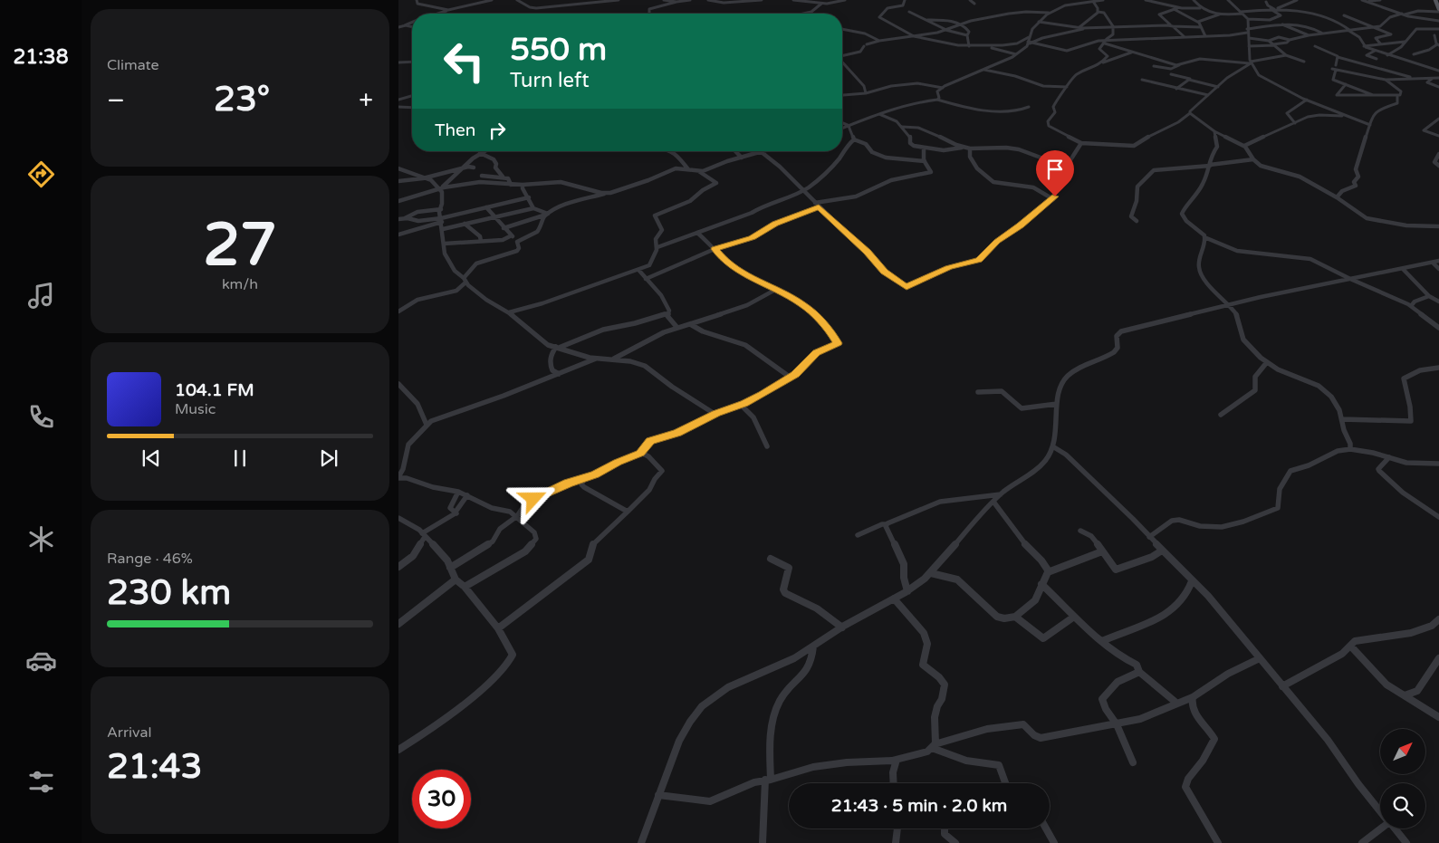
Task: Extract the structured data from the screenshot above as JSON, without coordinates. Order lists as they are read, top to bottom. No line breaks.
{"north":"top right","page":{"tabs":"21:38","tile":["Climate",["27","km/h"],["Range · 46%","230 km"],["Arrival","21:43"]],"turn":["550 m","Turn left"],"heat":["−","23°","+"],"then":"Then","song":["104.1 FM","Music"],"limit":"30","trip":"21:43 · 5 min · 2.0 km"}}
